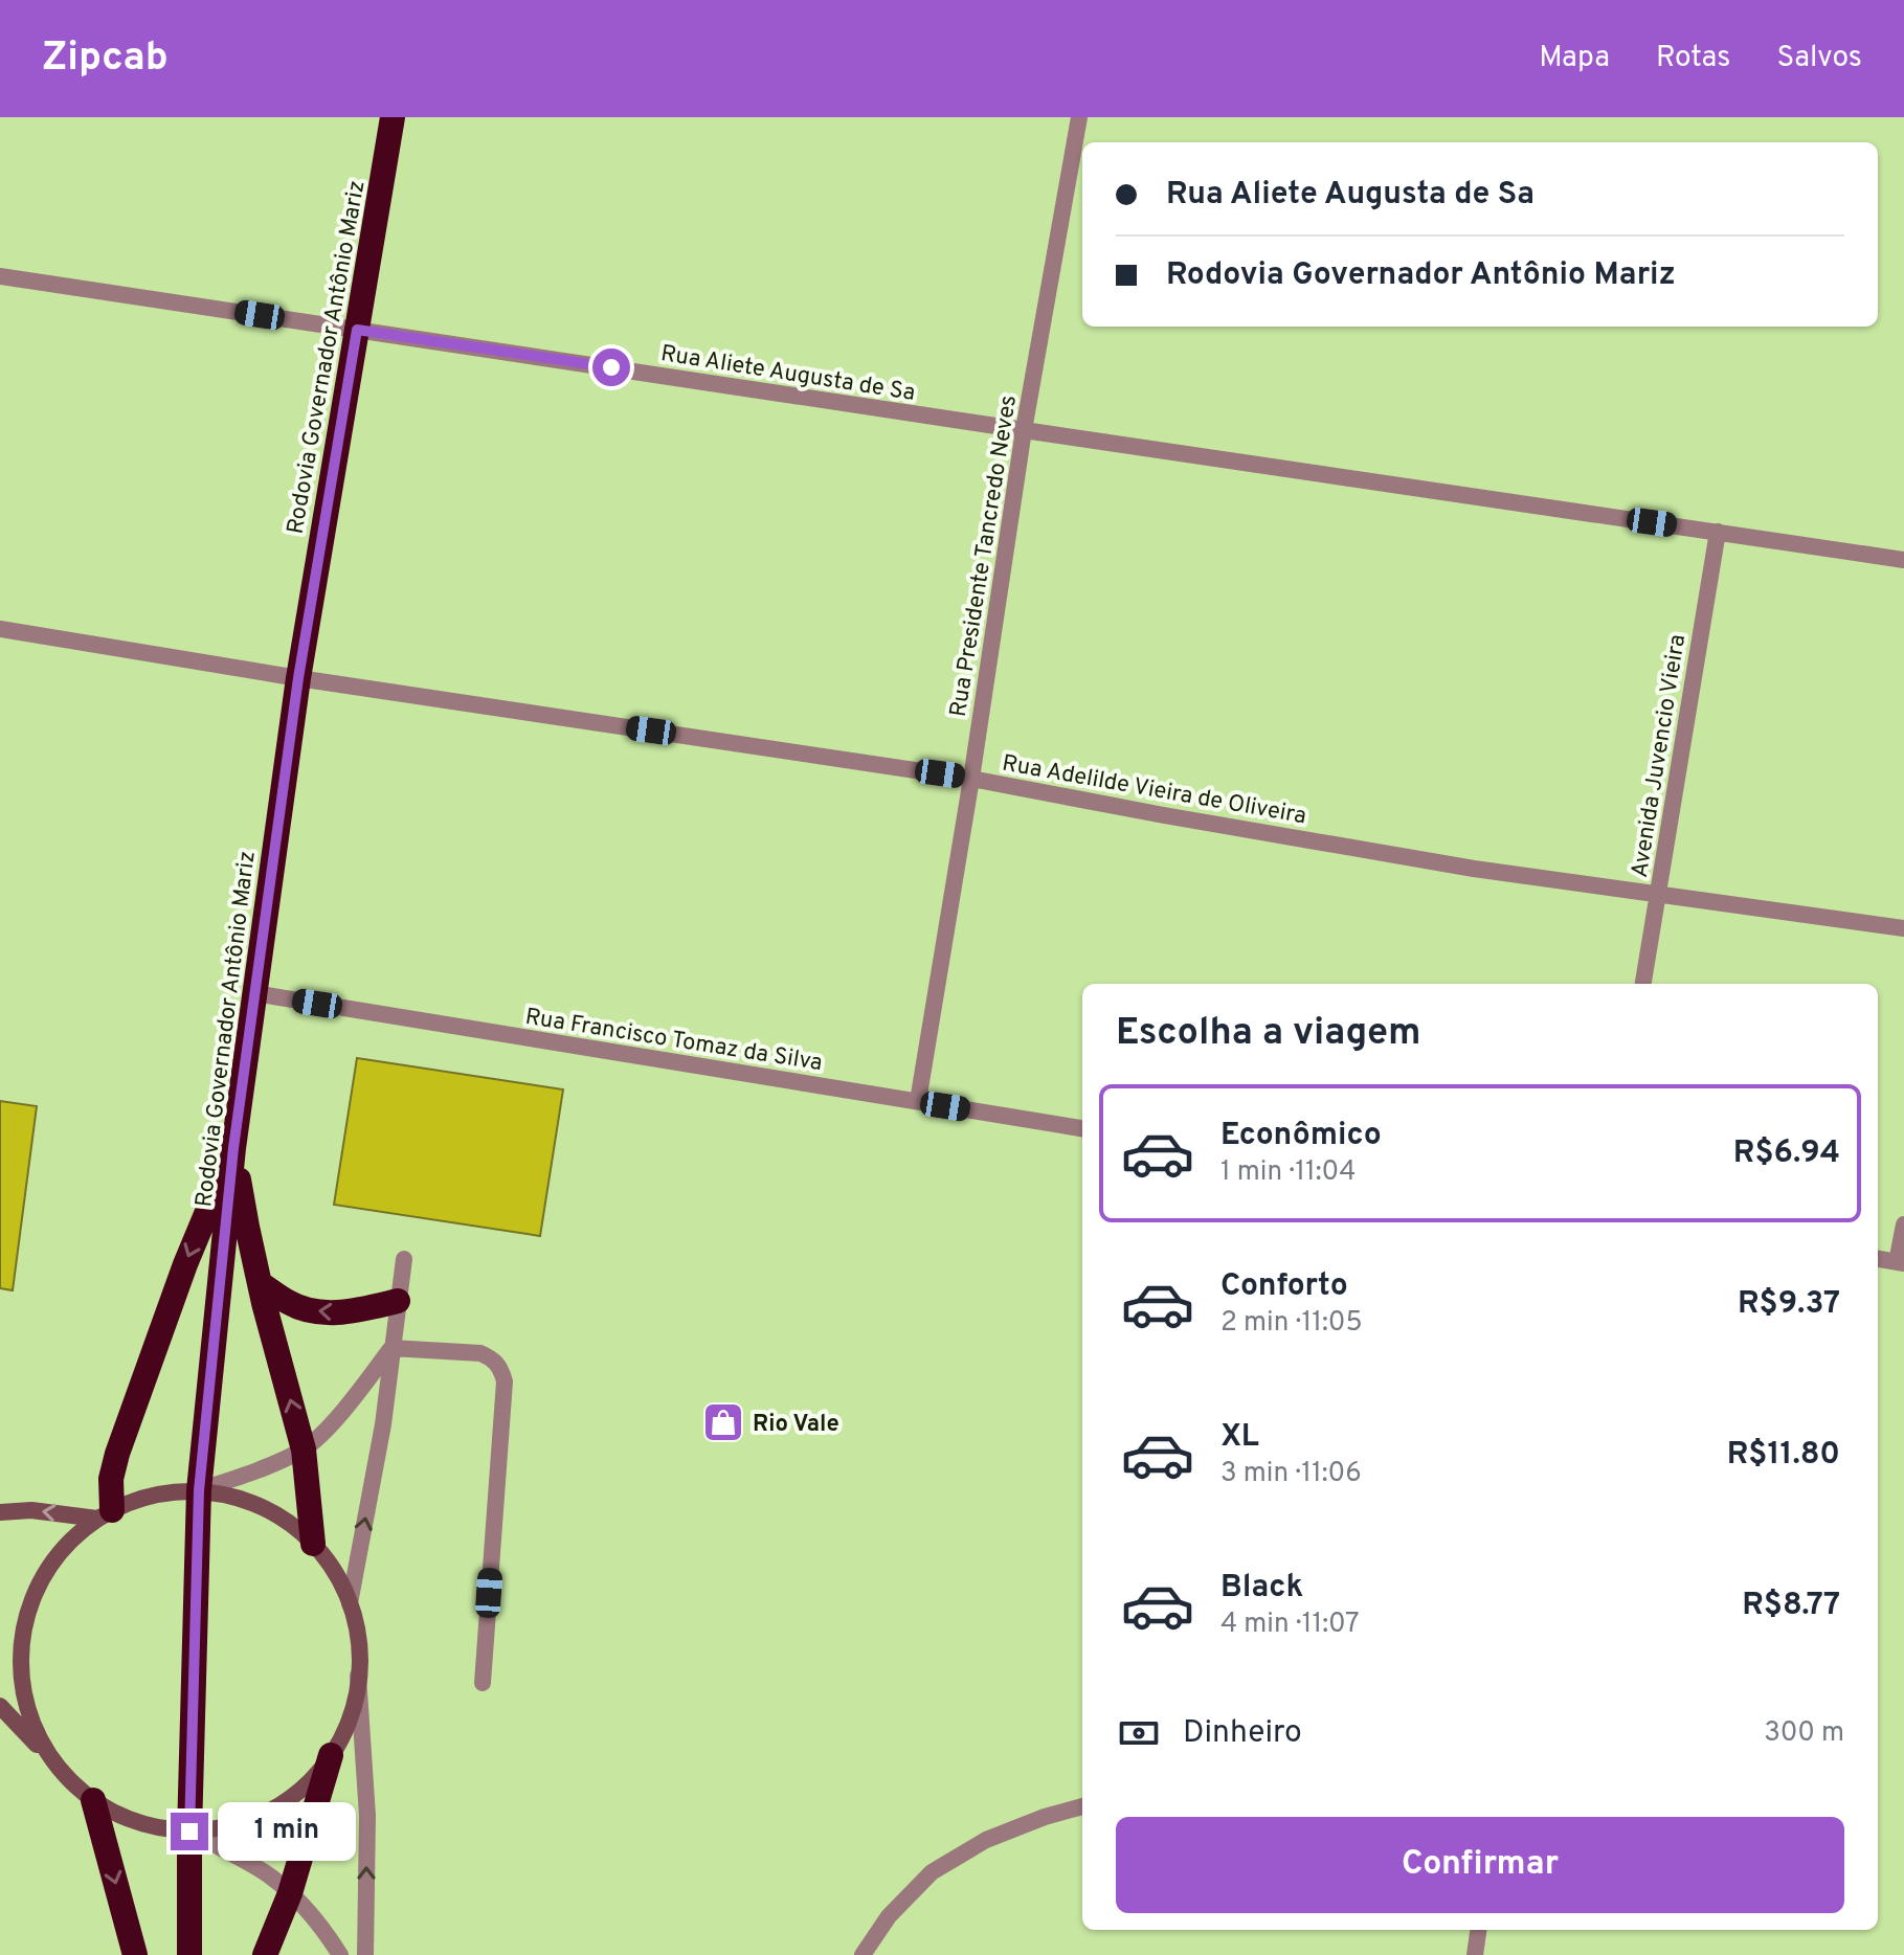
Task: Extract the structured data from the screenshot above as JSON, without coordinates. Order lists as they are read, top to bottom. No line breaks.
{"streets":{"highway":["Rodovia Governador Antônio Mariz"],"street":["Rua Aliete Augusta de Sa","Rua Presidente Tancredo Neves","Avenida Juvencio Vieira","Rua Adelilde Vieira de Oliveira","Rua Francisco Tomaz da Silva"]},"crossings":[["Rodovia Governador Antônio Mariz","Rua Aliete Augusta de Sa"],["Rodovia Governador Antônio Mariz","Rua Adelilde Vieira de Oliveira"],["Rodovia Governador Antônio Mariz","Rua Francisco Tomaz da Silva"],["Rua Aliete Augusta de Sa","Rua Presidente Tancredo Neves"],["Rua Aliete Augusta de Sa","Avenida Juvencio Vieira"],["Rua Presidente Tancredo Neves","Rua Adelilde Vieira de Oliveira"],["Rua Presidente Tancredo Neves","Rua Francisco Tomaz da Silva"],["Avenida Juvencio Vieira","Rua Adelilde Vieira de Oliveira"]],"places":{"shop":["Rio Vale"]},"page":{"header":"Zipcab","nav":["Mapa","Rotas","Salvos"],"banner":["Rua Aliete Augusta de Sa","Rodovia Governador Antônio Mariz"],"heading":"Escolha a viagem","list":[{"name":"Econômico","note":"1 min · 11:04","value":"R$6.94"},{"name":"Conforto","note":"2 min · 11:05","value":"R$9.37"},{"name":"XL","note":"3 min · 11:06","value":"R$11.80"},{"name":"Black","note":"4 min · 11:07","value":"R$8.77"}],"pay":["Dinheiro","300 m"],"buttons":"Confirmar","bubble":"1 min"}}
